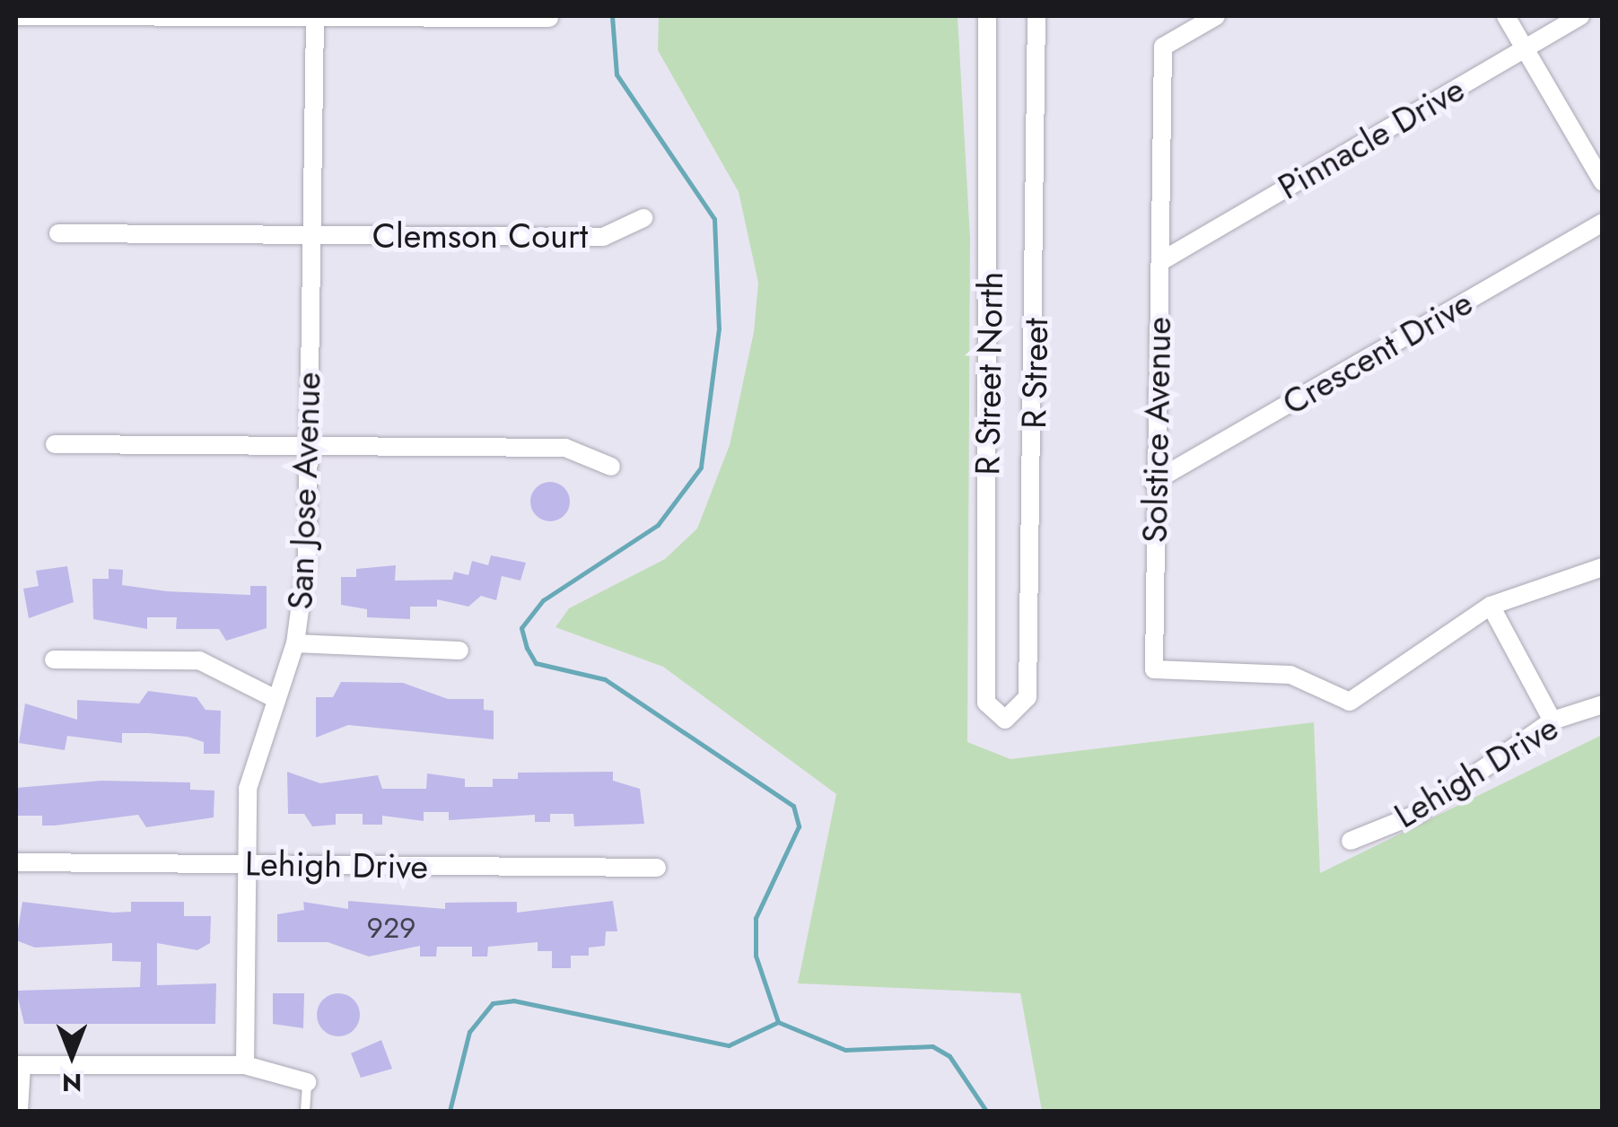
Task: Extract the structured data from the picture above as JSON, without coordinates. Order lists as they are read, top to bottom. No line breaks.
{"streets":{"street":["Pinnacle Drive","Clemson Court","Crescent Drive","R Street North","R Street","Solstice Avenue","San Jose Avenue","Lehigh Drive"]},"crossings":[["Pinnacle Drive","Solstice Avenue"],["Clemson Court","San Jose Avenue"],["Crescent Drive","Solstice Avenue"],["R Street North","R Street"],["San Jose Avenue","Lehigh Drive"]],"house_numbers":["929"],"north":"bottom"}
